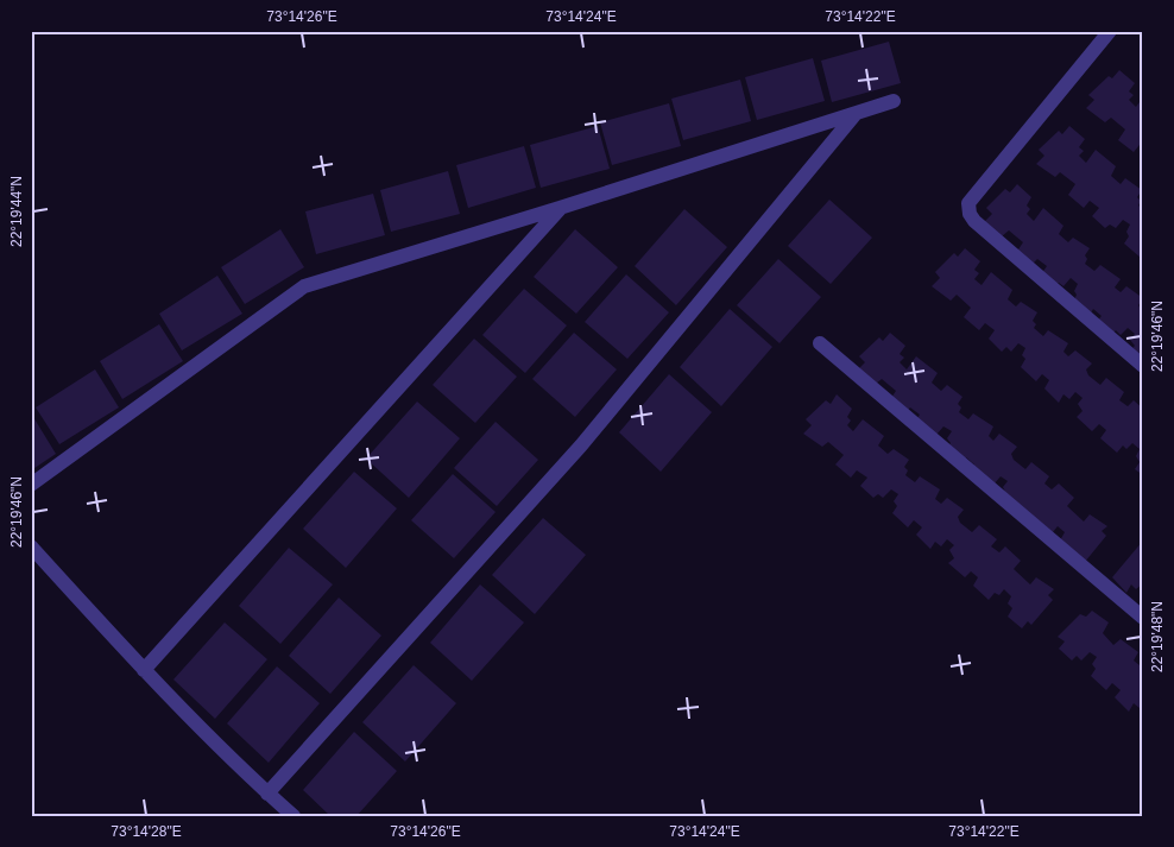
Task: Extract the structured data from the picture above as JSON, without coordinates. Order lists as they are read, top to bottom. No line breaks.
{"coordinates":["73°14'26\"E","73°14'24\"E","73°14'22\"E","22°19'44\"N","22°19'46\"N","22°19'48\"N","73°14'28\"E"]}
